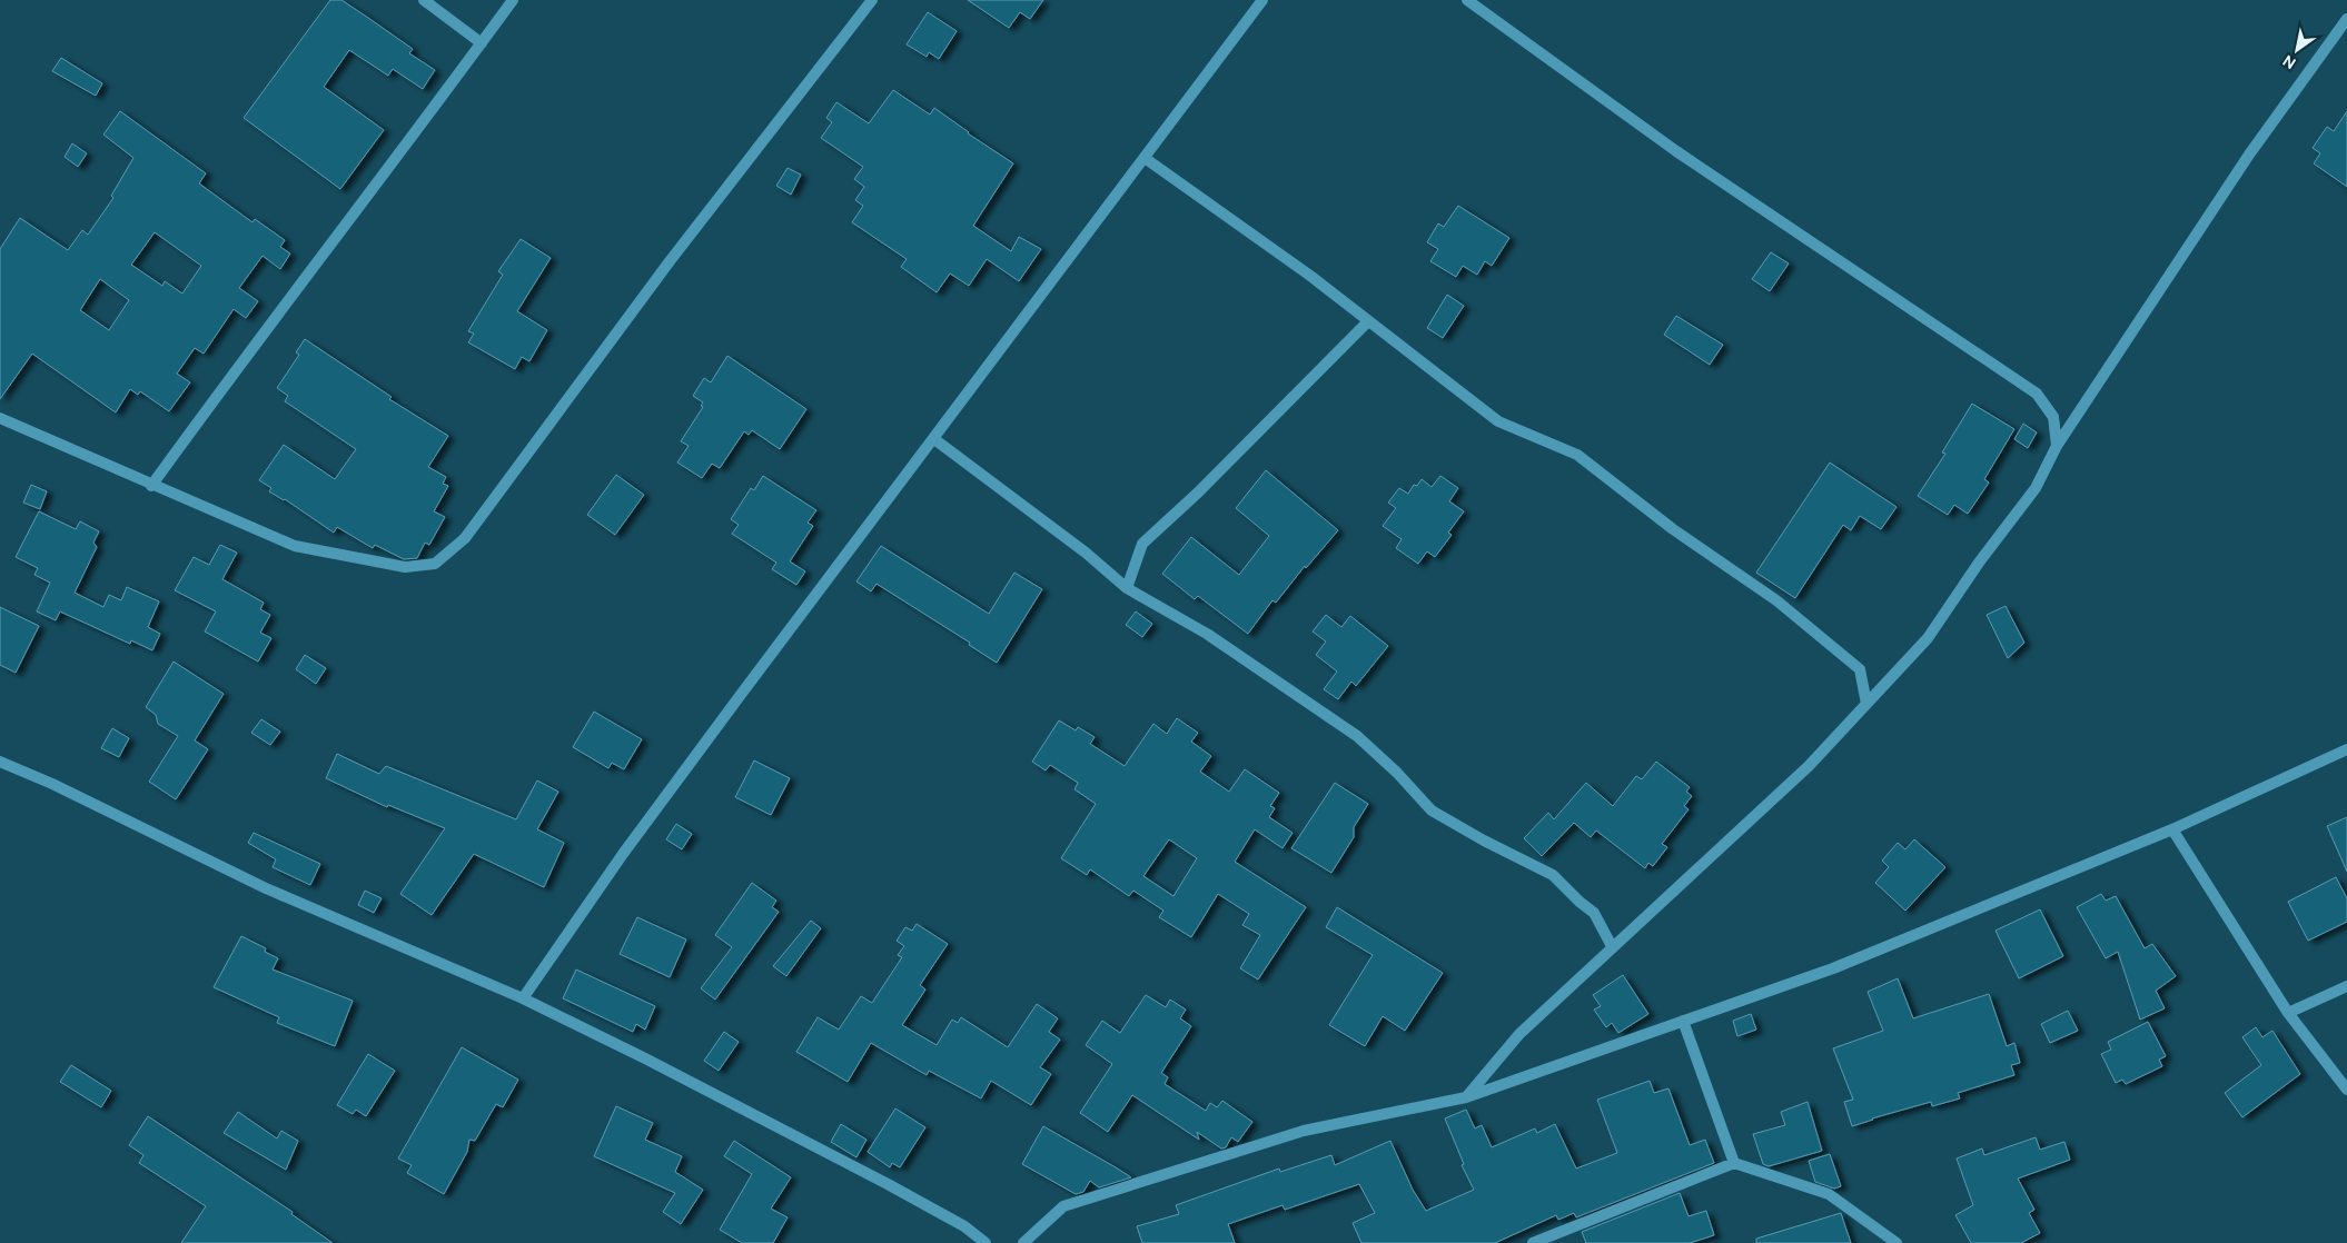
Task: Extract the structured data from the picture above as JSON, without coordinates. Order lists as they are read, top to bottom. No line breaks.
{"north":"bottom left"}
